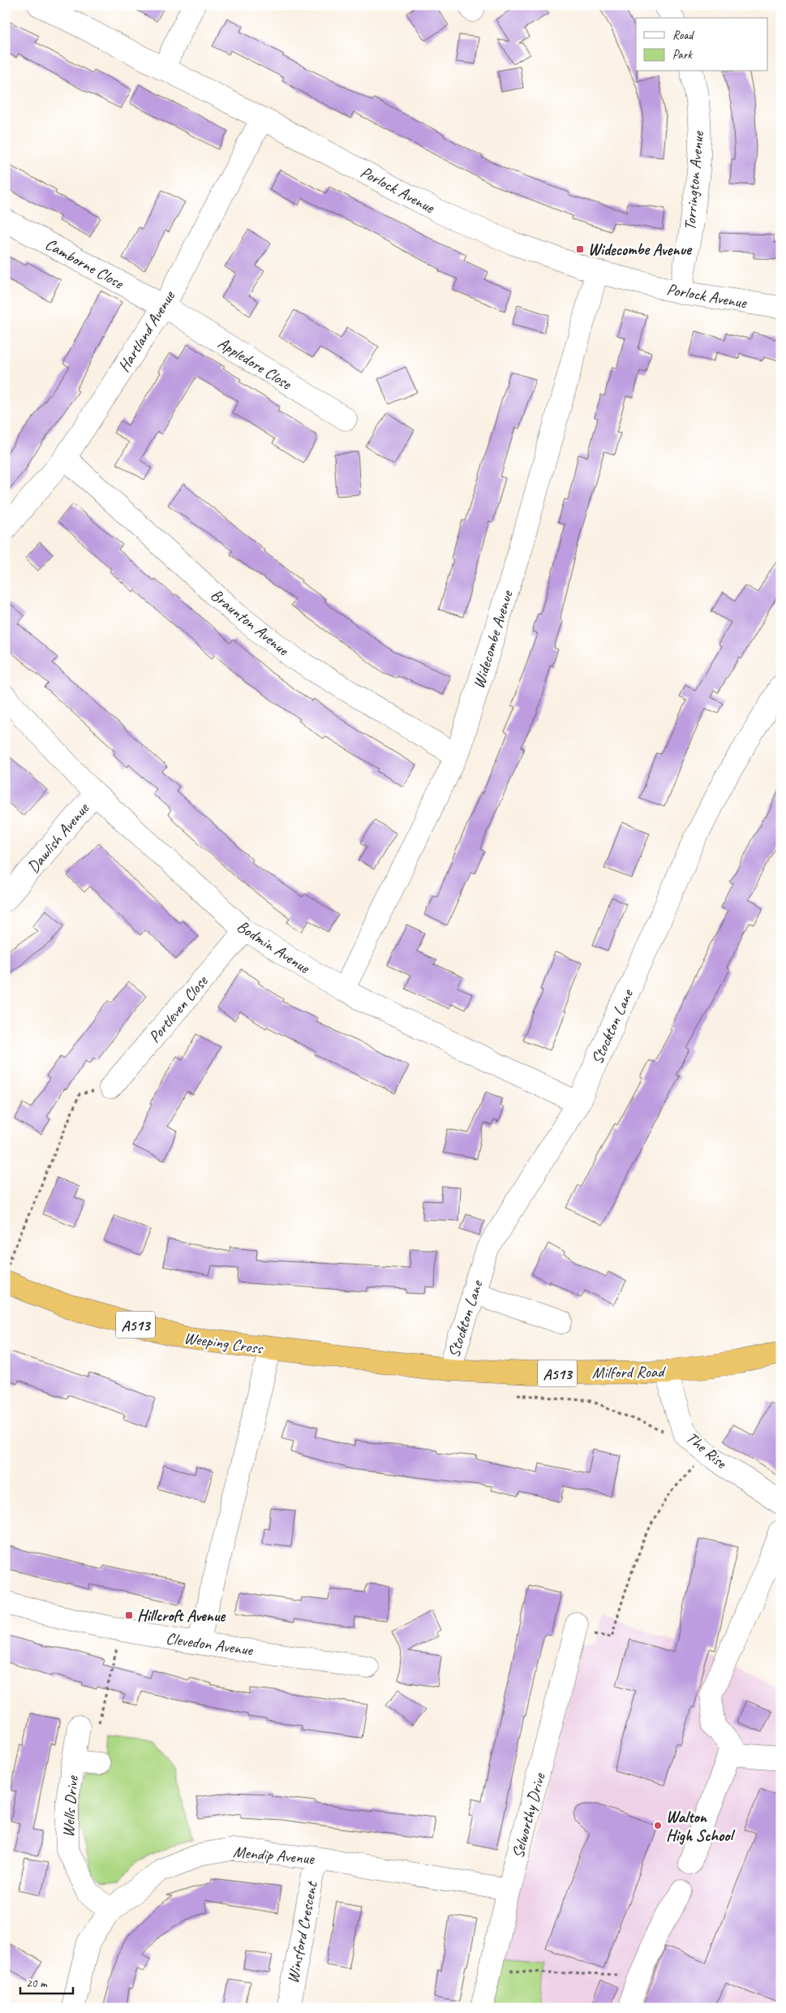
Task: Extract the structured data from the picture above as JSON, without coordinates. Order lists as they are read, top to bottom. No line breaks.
{"streets":{"highway":["A513","Weeping Cross","Milford Road"],"street":["Torrington Avenue","Porlock Avenue","Camborne Close","Hartland Avenue","Appledore Close","Braunton Avenue","Widecombe Avenue","Dawlish Avenue","Bodmin Avenue","Portleven Close","Stockton Lane","The Rise","Clevedon Avenue","Wells Drive","Selworthy Drive","Mendip Avenue","Winsford Crescent"]},"crossings":[["Torrington Avenue","Porlock Avenue"],["Porlock Avenue","Hartland Avenue"],["Porlock Avenue","Widecombe Avenue"],["Camborne Close","Hartland Avenue"],["Camborne Close","Appledore Close"],["Hartland Avenue","Appledore Close"],["Hartland Avenue","Braunton Avenue"],["Braunton Avenue","Widecombe Avenue"],["Widecombe Avenue","Bodmin Avenue"],["Dawlish Avenue","Bodmin Avenue"],["Bodmin Avenue","Portleven Close"],["Bodmin Avenue","Stockton Lane"],["Stockton Lane","Weeping Cross"],["Stockton Lane","Milford Road"],["Weeping Cross","Milford Road"],["Milford Road","The Rise"],["Wells Drive","Mendip Avenue"],["Selworthy Drive","Mendip Avenue"],["Mendip Avenue","Winsford Crescent"]],"places":{"transit":["Widecombe Avenue","Hillcroft Avenue"],"other":["Walton High School"]},"legend":["Road","Park"],"scale_bar":"20 m"}
